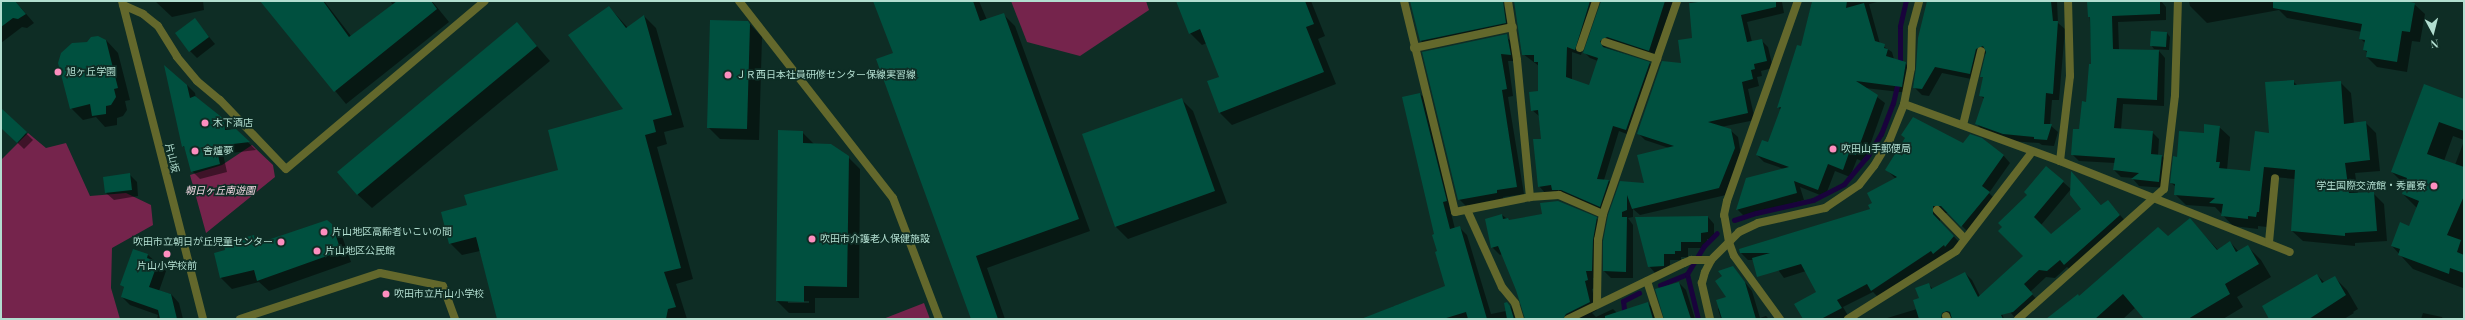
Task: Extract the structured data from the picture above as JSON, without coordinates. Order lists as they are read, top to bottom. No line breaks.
{"streets":{"street":["片山坂"]},"parks":["朝日ヶ丘南遊園"],"places":["旭ヶ丘学園","ＪＲ西日本社員研修センター保線実習線","木下酒店","吹田山手郵便局","舎爐夢","学生国際交流館・秀麗寮","片山地区高齢者いこいの間","吹田市介護老人保健施設","吹田市立朝日が丘児童センター","片山地区公民館","片山小学校前","吹田市立片山小学校"],"north":"bottom"}
